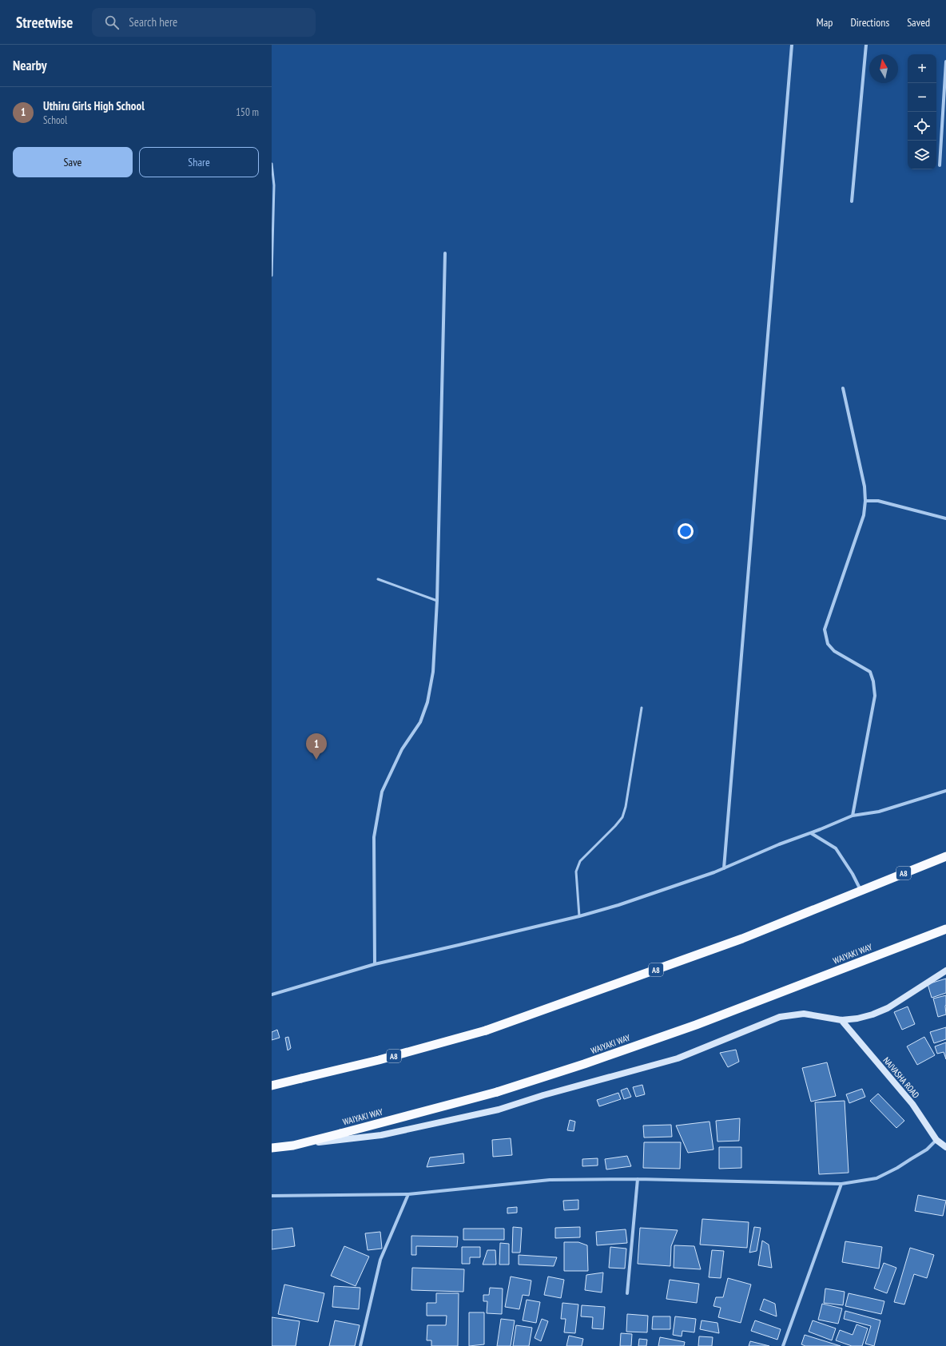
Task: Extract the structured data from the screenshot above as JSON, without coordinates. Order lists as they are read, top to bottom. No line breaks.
{"streets":{"highway":["A8","WAIYAKI WAY"],"main road":["NAIVASHA ROAD"]},"north":"top","page":{"header":"Streetwise","search":"Search here","nav":["Map","Directions","Saved"],"heading":"Nearby","map_buttons":["+","−"],"list":[{"mark":"1","name":"Uthiru Girls High School","note":"School","value":"150 m"}],"buttons":["Save","Share"],"pins":"1"}}
